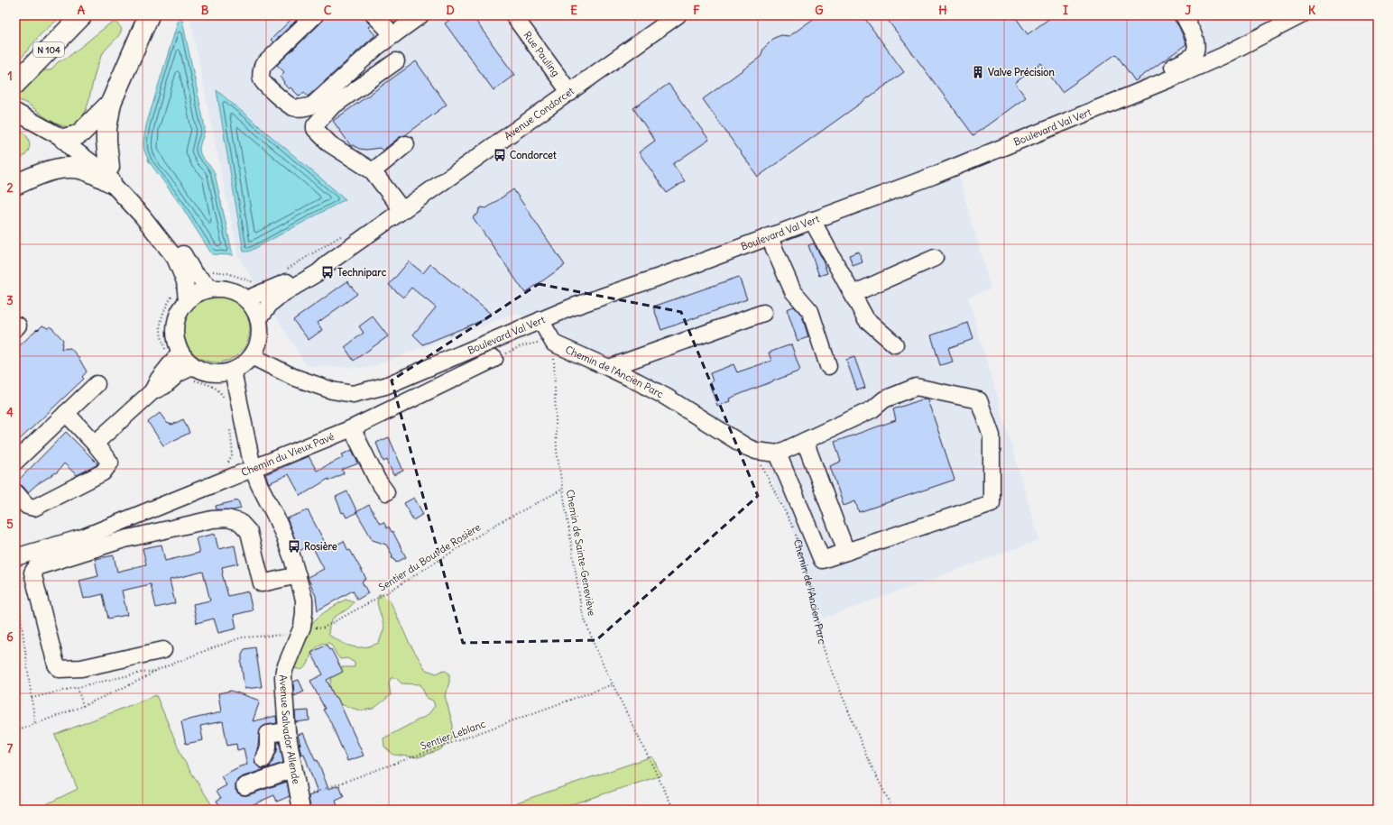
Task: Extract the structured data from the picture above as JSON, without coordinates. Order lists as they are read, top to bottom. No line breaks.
{"streets":{"highway":["N 104"],"street":["Rue Pauling","Avenue Condorcet","Boulevard Val Vert","Chemin de l'Ancien Parc","Chemin du Vieux Pavé","Avenue Salvador Allende"],"path":["Chemin de Sainte-Geneviève","Sentier du Bout de Rosière","Sentier Leblanc"]},"crossings":[["Rue Pauling","Avenue Condorcet"],["Avenue Condorcet","Boulevard Val Vert"],["Avenue Condorcet","Avenue Salvador Allende"],["Boulevard Val Vert","Chemin de l'Ancien Parc"],["Boulevard Val Vert","Avenue Salvador Allende"],["Chemin de l'Ancien Parc","Chemin de Sainte-Geneviève"],["Chemin du Vieux Pavé","Avenue Salvador Allende"],["Chemin de Sainte-Geneviève","Sentier du Bout de Rosière"],["Chemin de Sainte-Geneviève","Sentier Leblanc"],["Sentier du Bout de Rosière","Avenue Salvador Allende"],["Avenue Salvador Allende","Sentier Leblanc"]],"places":{"building":["Valve Précision"],"bus stop":["Condorcet","Techniparc","Rosière"]},"grid":{"columns":["A","B","C","D","E","F","G","H","I","J","K"],"rows":["1","2","3","4","5","6","7"]}}
